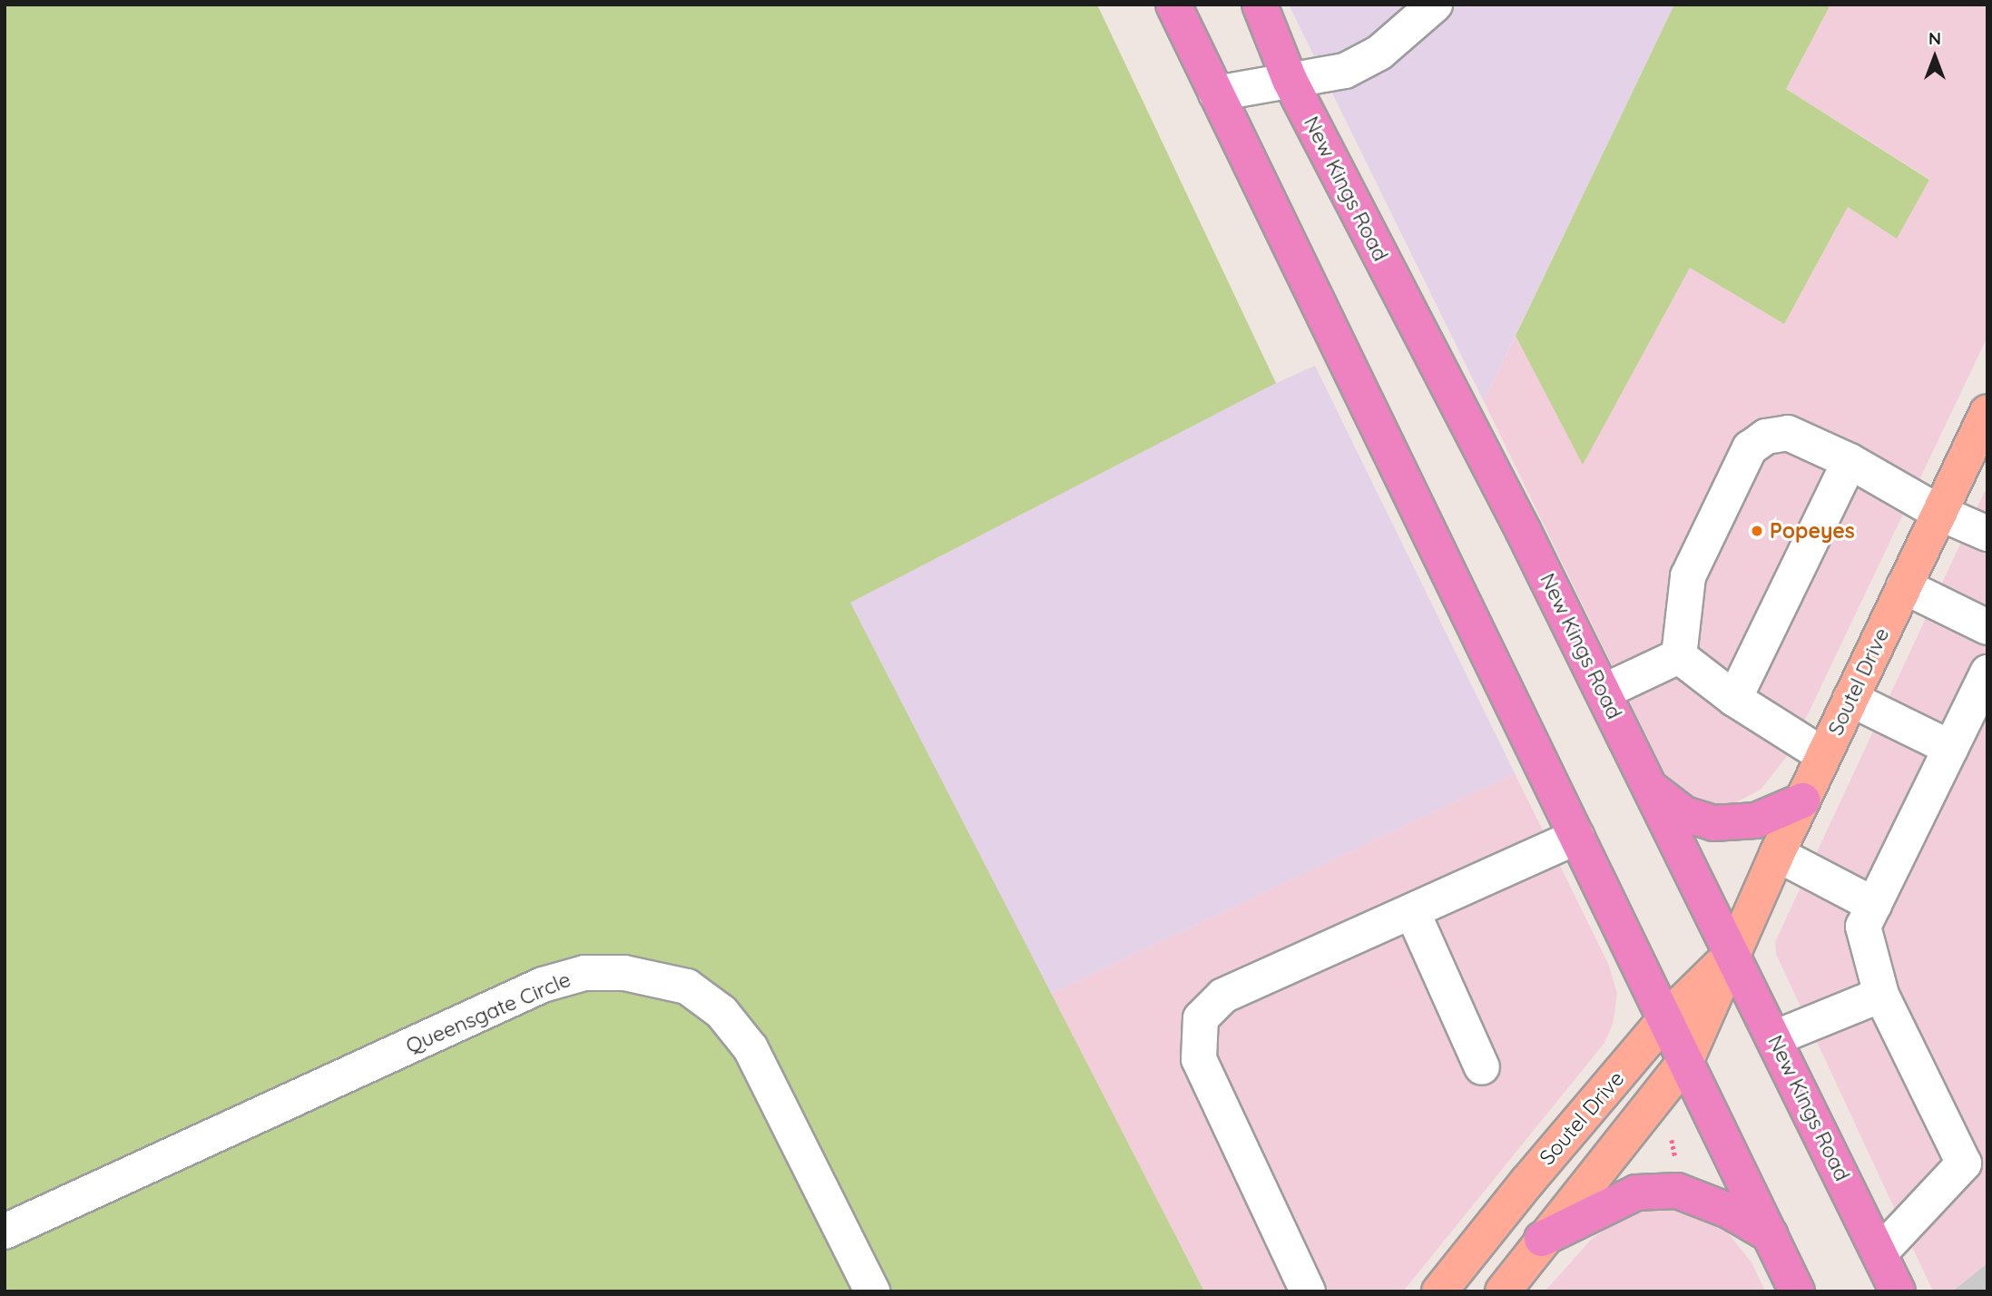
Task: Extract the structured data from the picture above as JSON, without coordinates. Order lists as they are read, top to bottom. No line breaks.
{"streets":{"highway":["New Kings Road"],"main road":["Soutel Drive"],"street":["Queensgate Circle"]},"crossings":[["New Kings Road","Soutel Drive"]],"places":["Popeyes"],"north":"top"}
